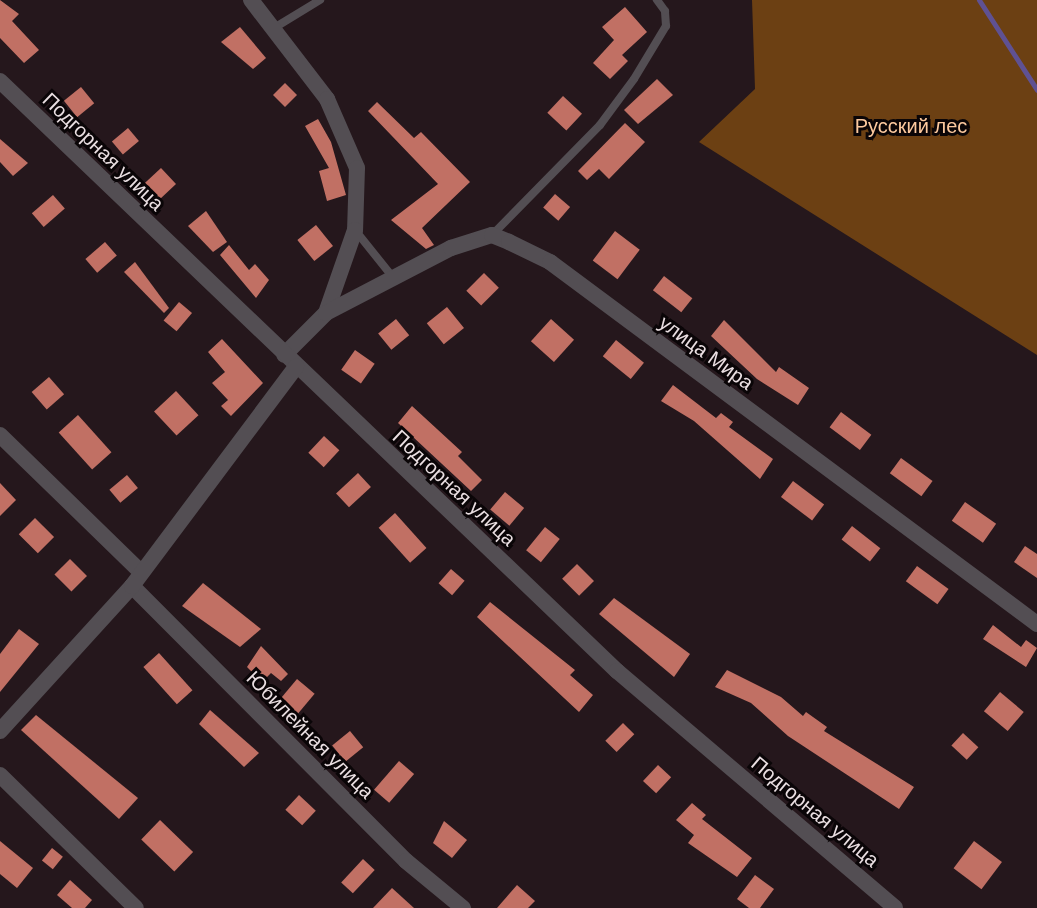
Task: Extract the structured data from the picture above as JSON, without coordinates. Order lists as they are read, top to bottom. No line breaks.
{"streets":{"street":["Подгорная улица","улица Мира","Юбилейная улица"]},"parks":["Русский лес"]}
